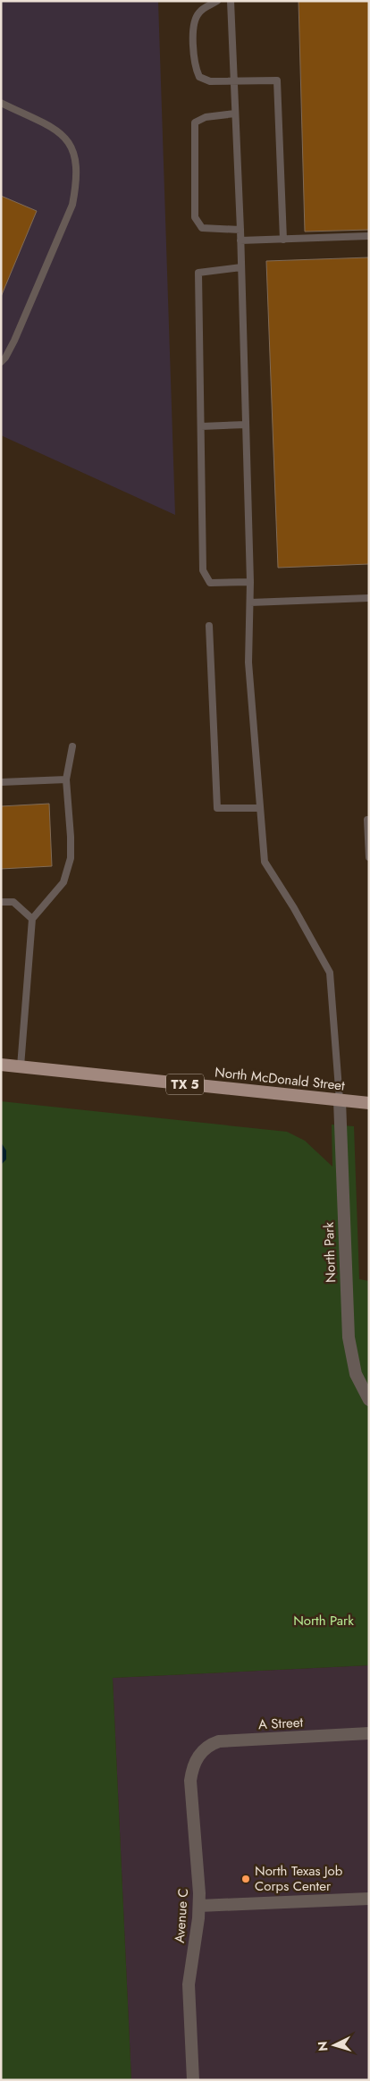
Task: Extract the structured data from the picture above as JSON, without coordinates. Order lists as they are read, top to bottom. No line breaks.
{"streets":{"main road":["North McDonald Street","TX 5"],"street":["North Park","A Street","Avenue C"]},"crossings":[["North McDonald Street","North Park"],["A Street","Avenue C"]],"parks":["North Park"],"places":["North Texas Job Corps Center"],"north":"left"}
